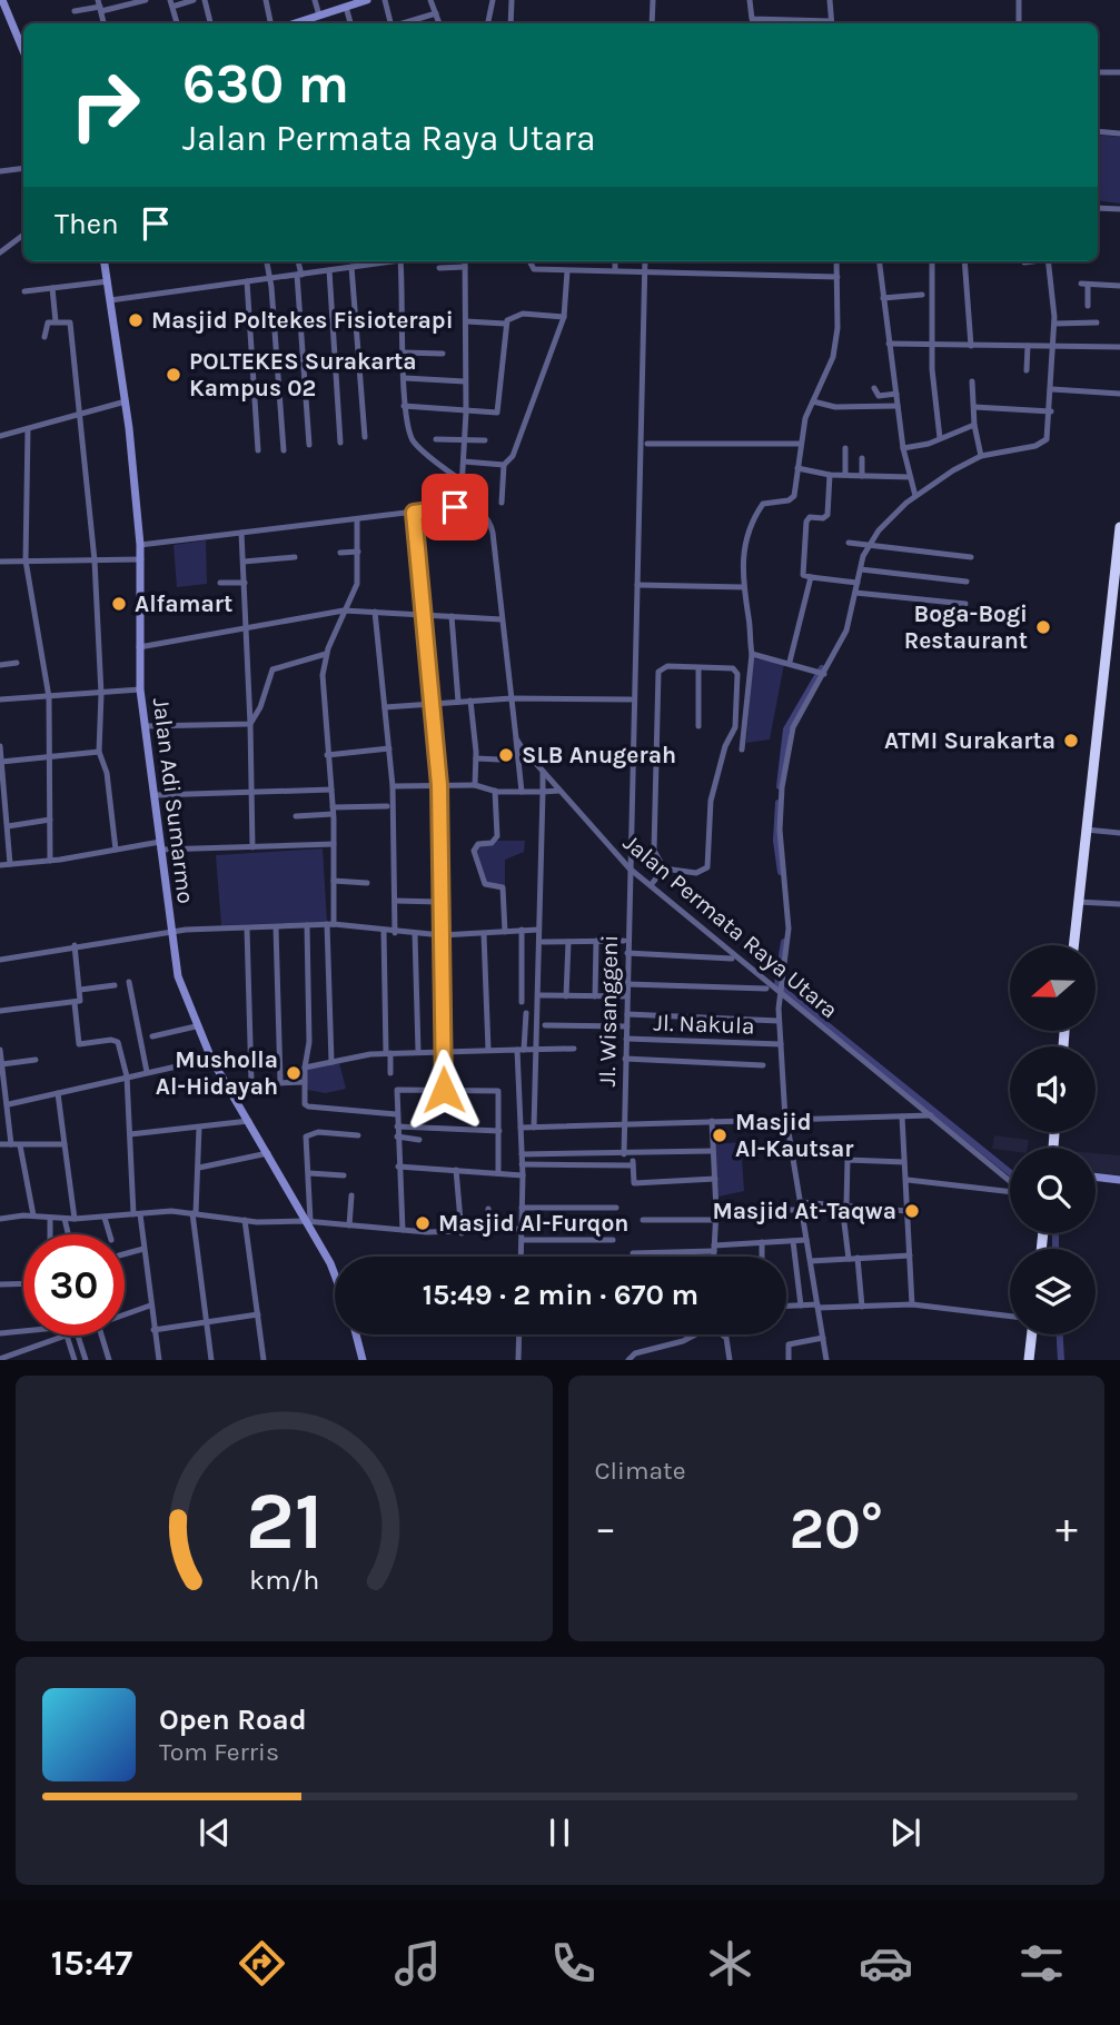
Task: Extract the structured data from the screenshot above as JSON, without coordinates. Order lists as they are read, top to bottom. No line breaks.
{"streets":{"main road":["Jalan Adi Sumarmo"],"street":["Jalan Permata Raya Utara","Jl. Wisanggeni","Jl. Nakula"]},"crossings":[["Jalan Permata Raya Utara","Jl. Wisanggeni"],["Jl. Wisanggeni","Jl. Nakula"]],"places":["Masjid Poltekes Fisioterapi","POLTEKES Surakarta Kampus 02","Alfamart","Boga-Bogi Restaurant","ATMI Surakarta","SLB Anugerah","Musholla Al-Hidayah","Masjid Al-Kautsar","Masjid At-Taqwa","Masjid Al-Furqon"],"north":"left","page":{"turn":["630 m","Jalan Permata Raya Utara"],"then":"Then","limit":"30","trip":"15:49 · 2 min · 670 m","tile":"Climate","heat":["−","20°","+"],"song":["Open Road","Tom Ferris"],"tabs":"15:47","gauge":["21","km/h"]}}
